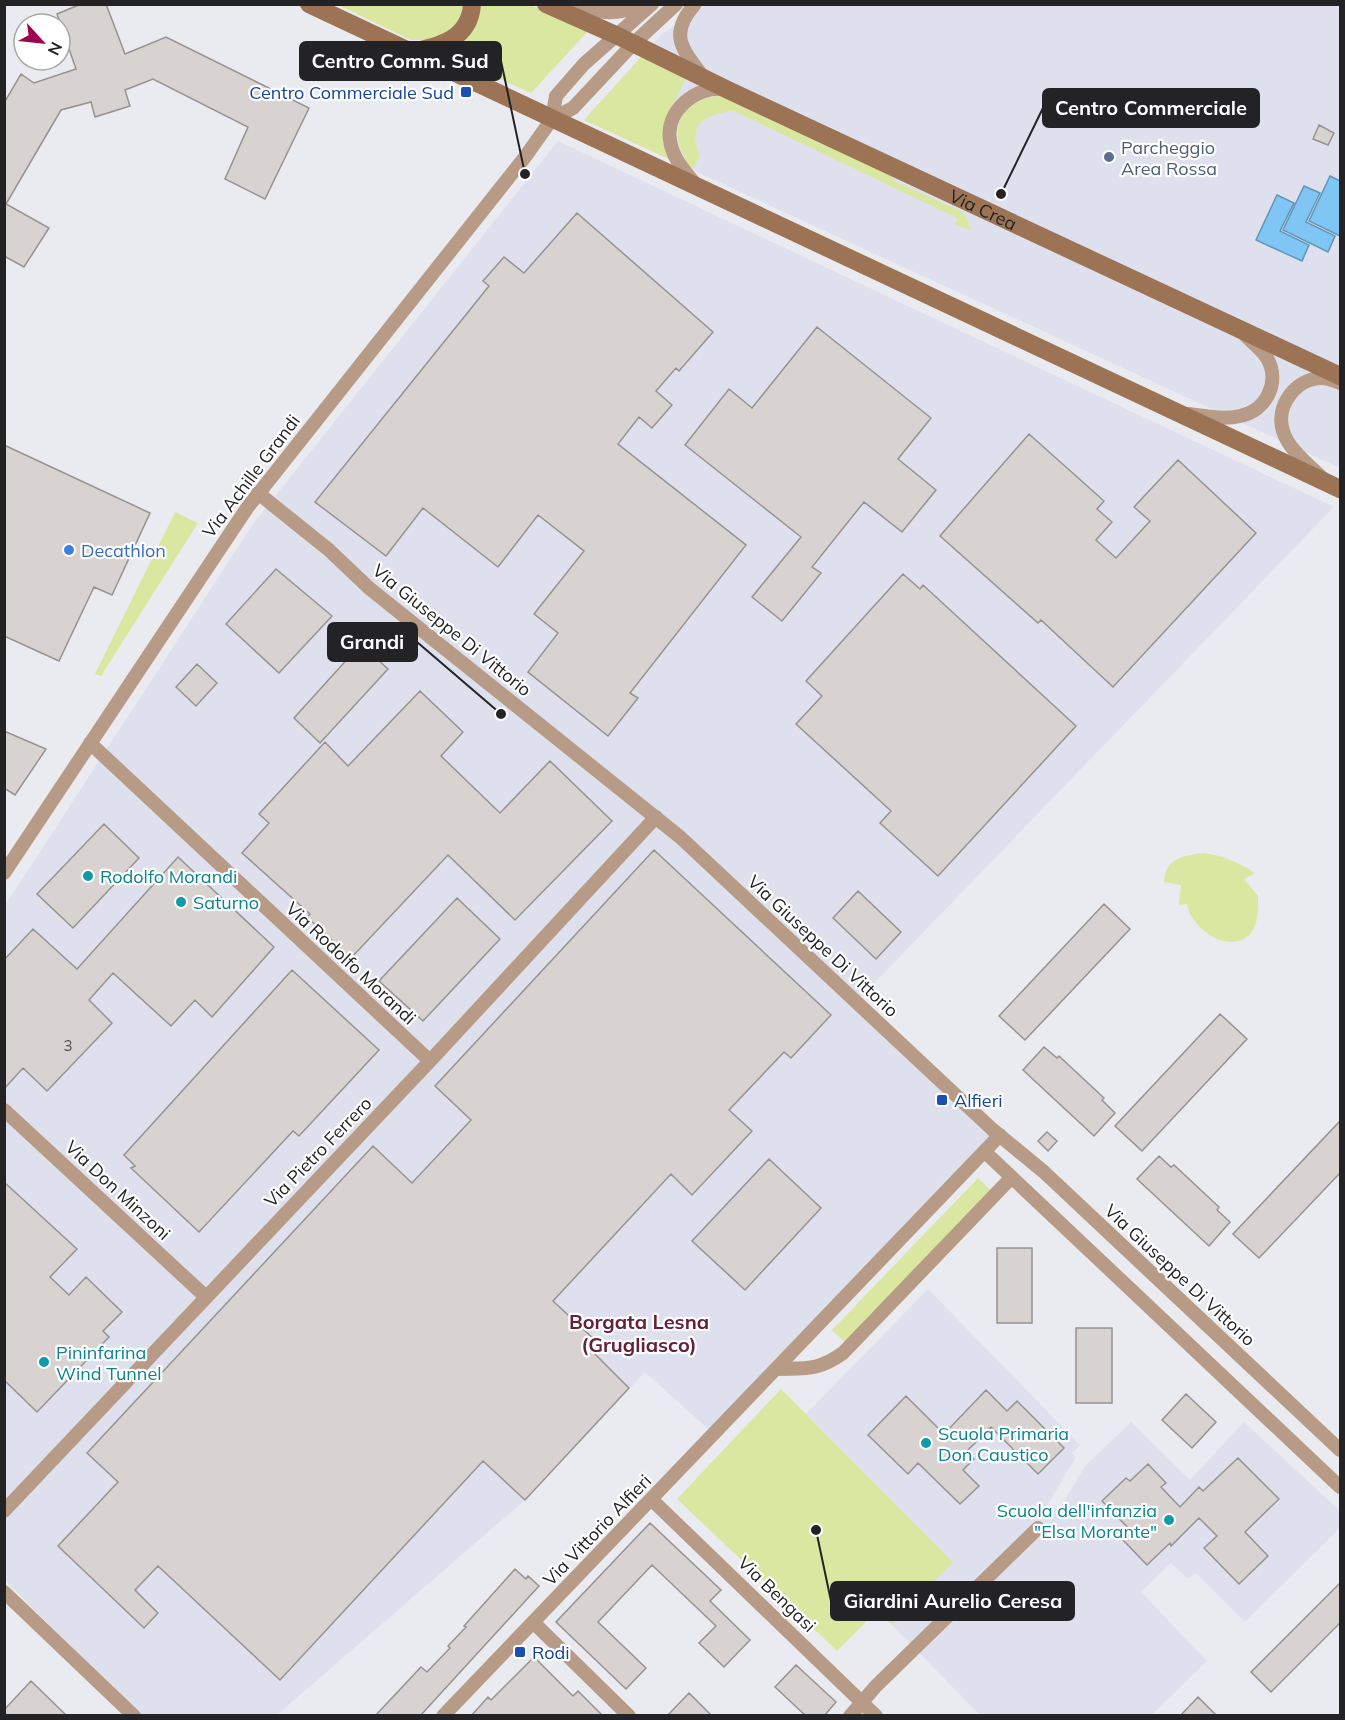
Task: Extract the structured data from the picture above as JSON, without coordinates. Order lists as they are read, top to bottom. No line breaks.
{"streets":{"street":["Via Crea","Via Achille Grandi","Via Giuseppe Di Vittorio","Via Rodolfo Morandi","Via Pietro Ferrero","Via Don Minzoni","Via Vittorio Alfieri","Via Bengasi"]},"crossings":[["Via Crea","Via Achille Grandi"],["Via Achille Grandi","Via Giuseppe Di Vittorio"],["Via Achille Grandi","Via Rodolfo Morandi"],["Via Giuseppe Di Vittorio","Via Pietro Ferrero"],["Via Giuseppe Di Vittorio","Via Vittorio Alfieri"],["Via Rodolfo Morandi","Via Pietro Ferrero"],["Via Pietro Ferrero","Via Don Minzoni"],["Via Vittorio Alfieri","Via Bengasi"]],"districts":["Borgata Lesna (Grugliasco)"],"places":{"transit":["Centro Commerciale Sud","Alfieri","Rodi"],"other":["Parcheggio Area Rossa","Centro Comm. Sud","Centro Commerciale","Decathlon","Grandi","Rodolfo Morandi","Saturno","Pininfarina Wind Tunnel","Scuola Primaria Don Caustico","Scuola dell'infanzia \"Elsa Morante\"","Giardini Aurelio Ceresa"]},"house_numbers":["3"],"north":"bottom right"}
